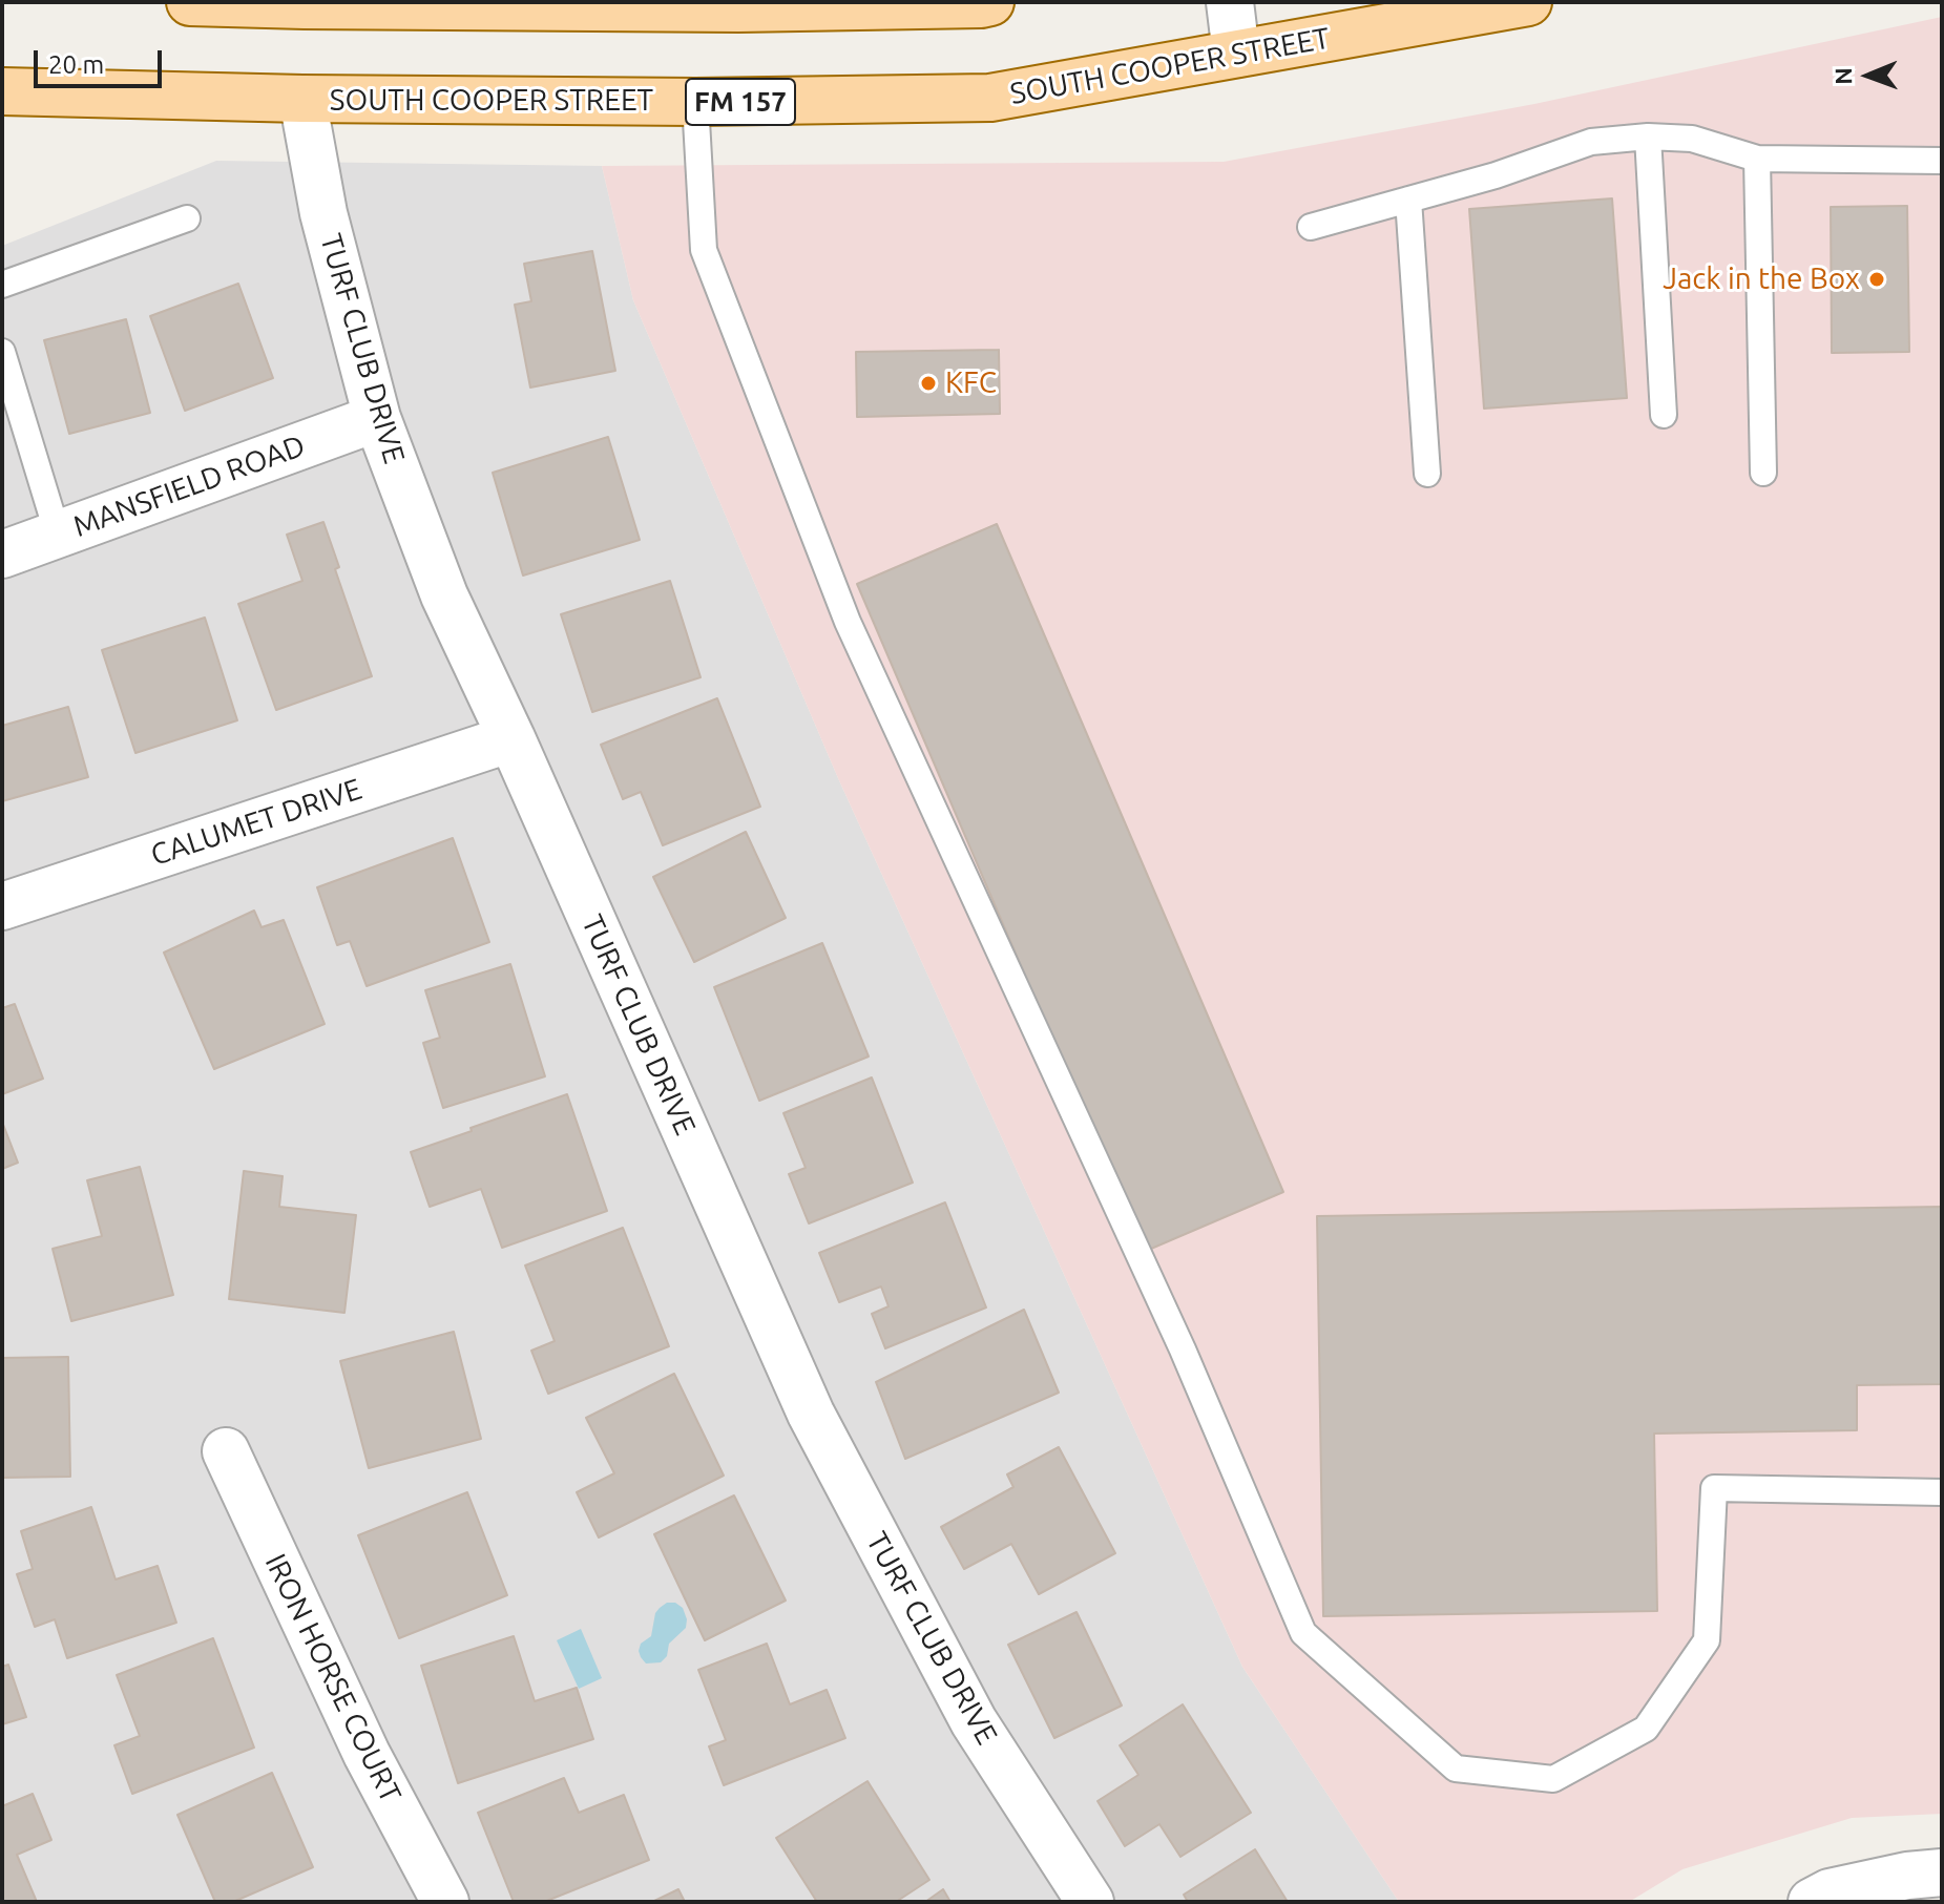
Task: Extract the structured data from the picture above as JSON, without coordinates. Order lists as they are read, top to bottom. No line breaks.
{"streets":{"main road":["SOUTH COOPER STREET","FM 157"],"street":["TURF CLUB DRIVE","MANSFIELD ROAD","CALUMET DRIVE","IRON HORSE COURT"]},"crossings":[["SOUTH COOPER STREET","TURF CLUB DRIVE"],["TURF CLUB DRIVE","MANSFIELD ROAD"],["TURF CLUB DRIVE","CALUMET DRIVE"]],"places":["Jack in the Box","KFC"],"scale_bar":"20 m","north":"left"}
